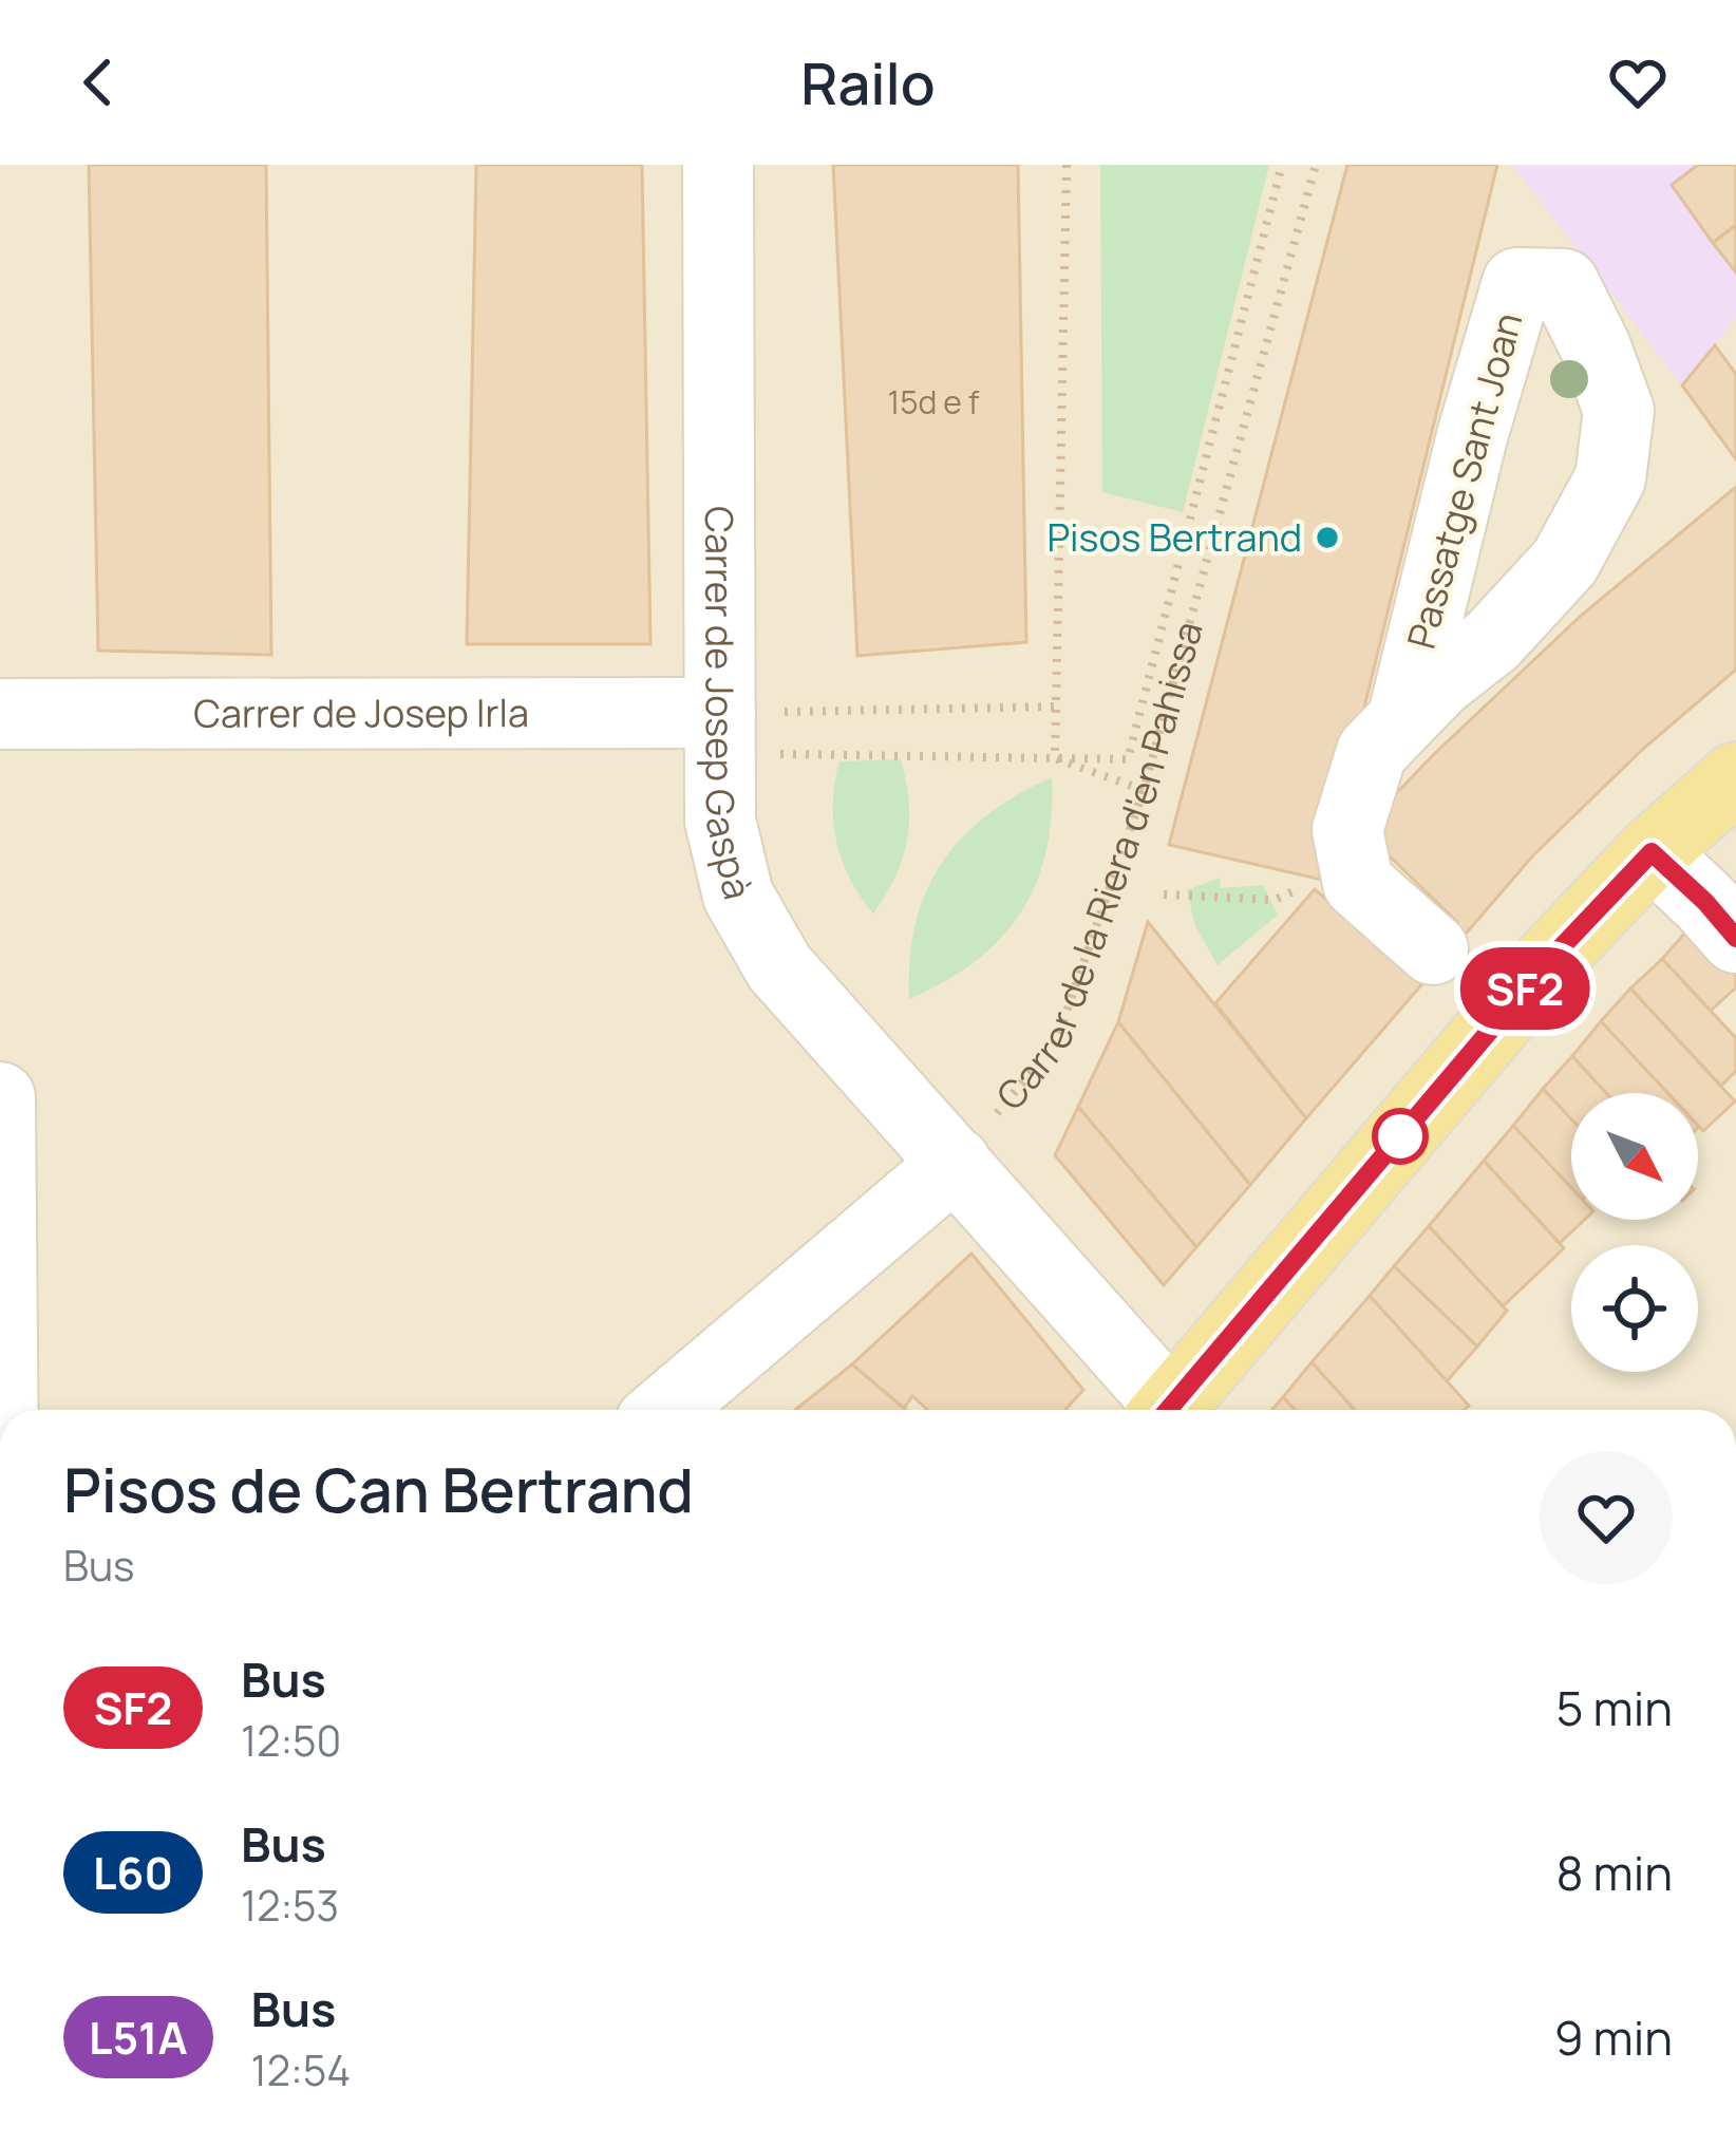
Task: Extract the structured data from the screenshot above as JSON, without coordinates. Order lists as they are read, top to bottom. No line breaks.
{"streets":{"street":["Passatge Sant Joan","Carrer de Josep Gaspà","Carrer de Josep Irla"],"path":["Carrer de la Riera d'en Pahissa"]},"crossings":[["Carrer de Josep Gaspà","Carrer de Josep Irla"],["Carrer de Josep Gaspà","Carrer de la Riera d'en Pahissa"]],"places":["Pisos Bertrand"],"lines":["bus line SF2"],"house_numbers":["15d e f"],"north":"bottom right","page":{"header":"Railo","on_map":"SF2","heading":["Pisos de Can Bertrand","Bus"],"list":[{"mark":"SF2","name":"Bus","note":"12:50","value":"5 min"},{"mark":"L60","name":"Bus","note":"12:53","value":"8 min"},{"mark":"L51A","name":"Bus","note":"12:54","value":"9 min"}]}}
